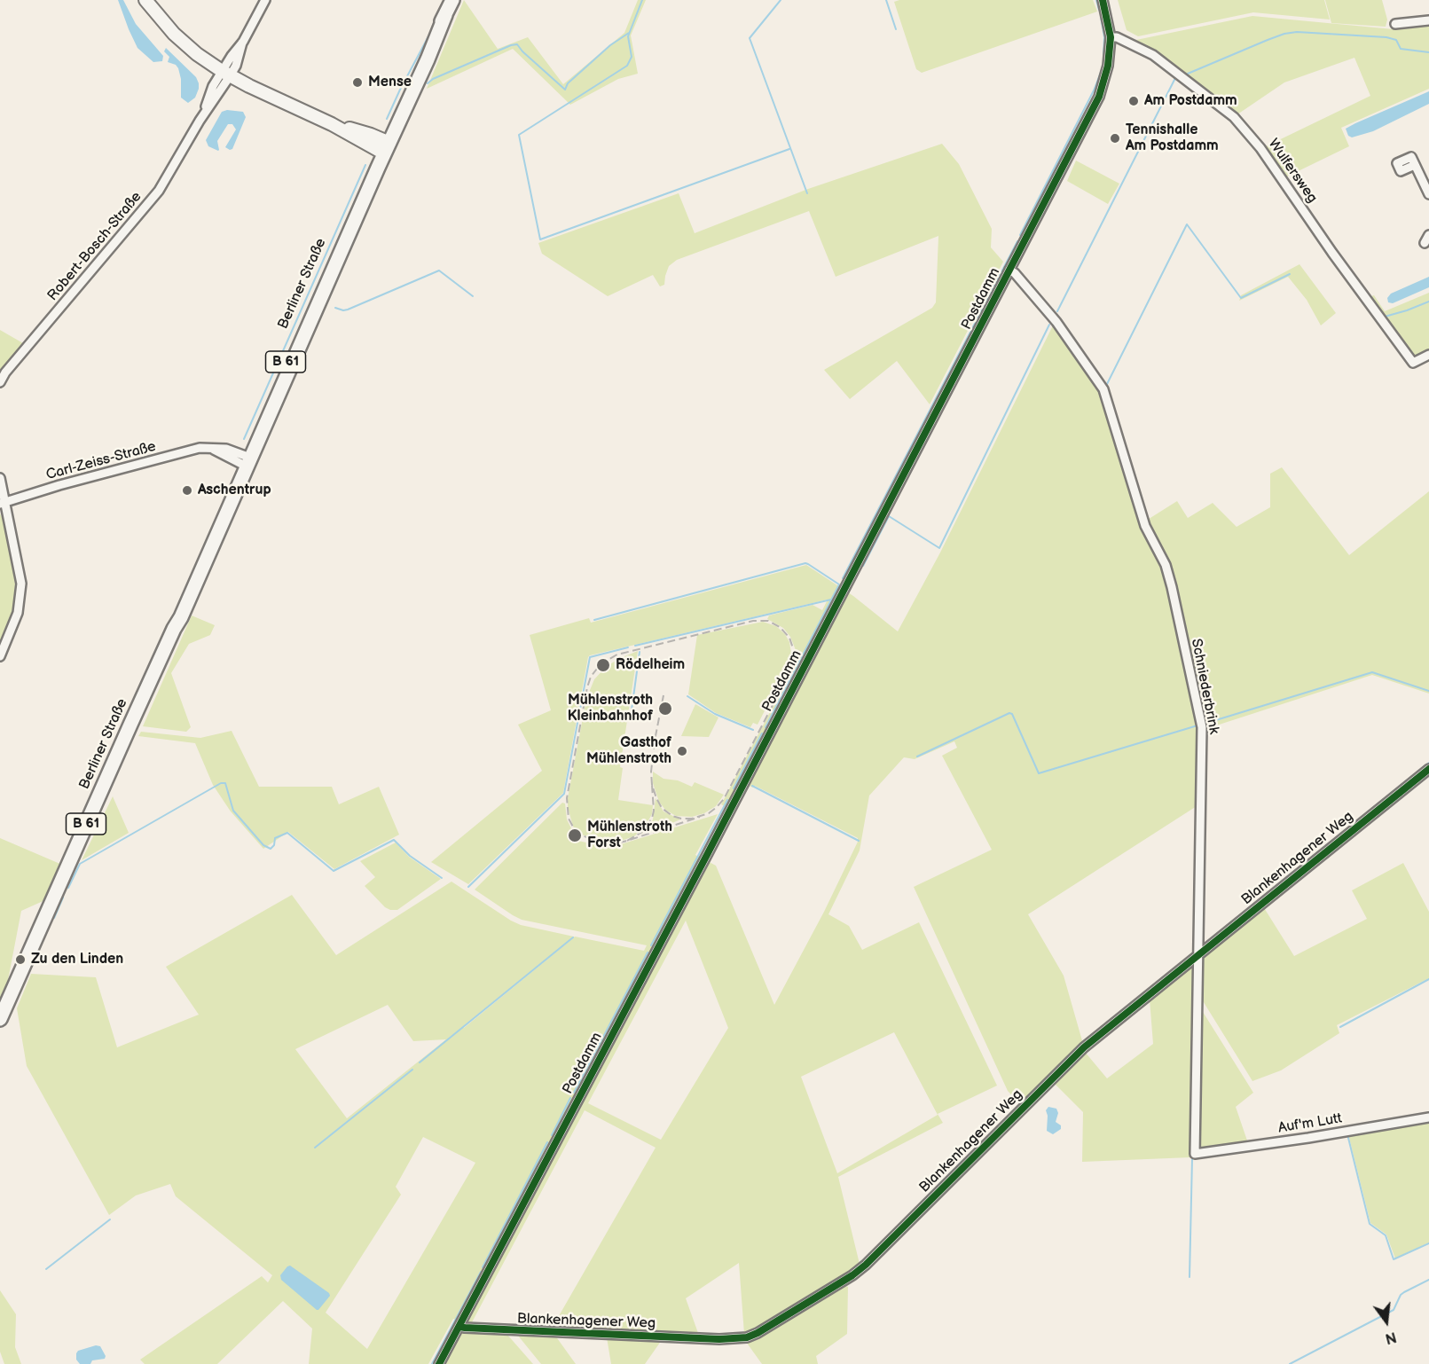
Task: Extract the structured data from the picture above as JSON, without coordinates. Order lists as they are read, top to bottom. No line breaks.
{"streets":{"main road":["Berliner Straße","B 61"],"street":["Wulfersweg","Robert-Bosch-Straße","Postdamm","Carl-Zeiss-Straße","Schniederbrink","Blankenhagener Weg","Auf'm Lutt"]},"crossings":[["Wulfersweg","Postdamm"],["Berliner Straße","Carl-Zeiss-Straße"],["Postdamm","Schniederbrink"],["Postdamm","Blankenhagener Weg"],["Schniederbrink","Blankenhagener Weg"],["Schniederbrink","Auf'm Lutt"]],"places":["Mense","Am Postdamm","Tennishalle Am Postdamm","Aschentrup","Rödelheim","Mühlenstroth Kleinbahnhof","Gasthof Mühlenstroth","Mühlenstroth Forst","Zu den Linden"],"north":"bottom"}
